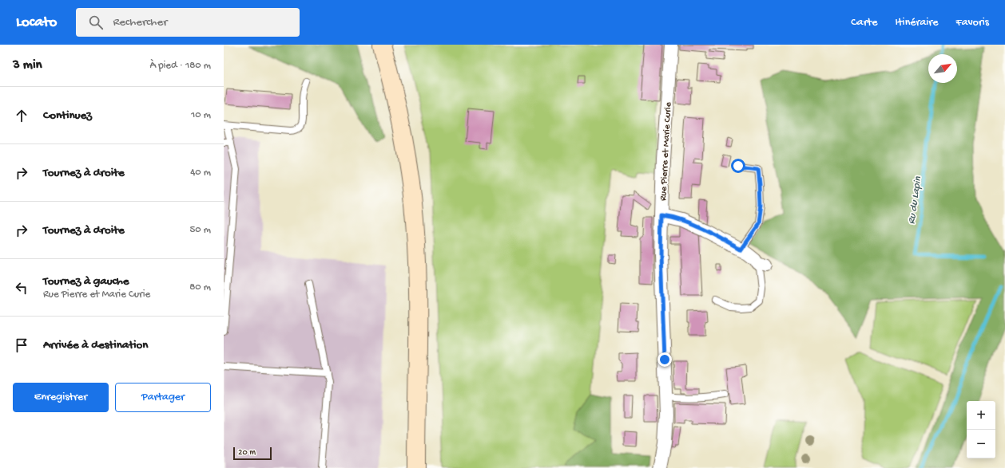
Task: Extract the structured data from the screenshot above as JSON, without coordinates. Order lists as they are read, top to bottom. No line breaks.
{"streets":{"street":["Rue Pierre et Marie Curie"]},"water":["Ru du Lapin"],"scale_bar":"20 m","north":"top right","page":{"header":"Locato","search":"Rechercher","nav":["Carte","Itinéraire","Favoris"],"heading":["3 min","À pied · 180 m"],"list":[["Continuez","10 m"],["Tournez à droite","40 m"],["Tournez à droite","50 m"],["Tournez à gauche","Rue Pierre et Marie Curie","80 m"],"Arrivée à destination"],"buttons":["Enregistrer","Partager"],"map_buttons":["+","−"],"scale":"20 m"}}
